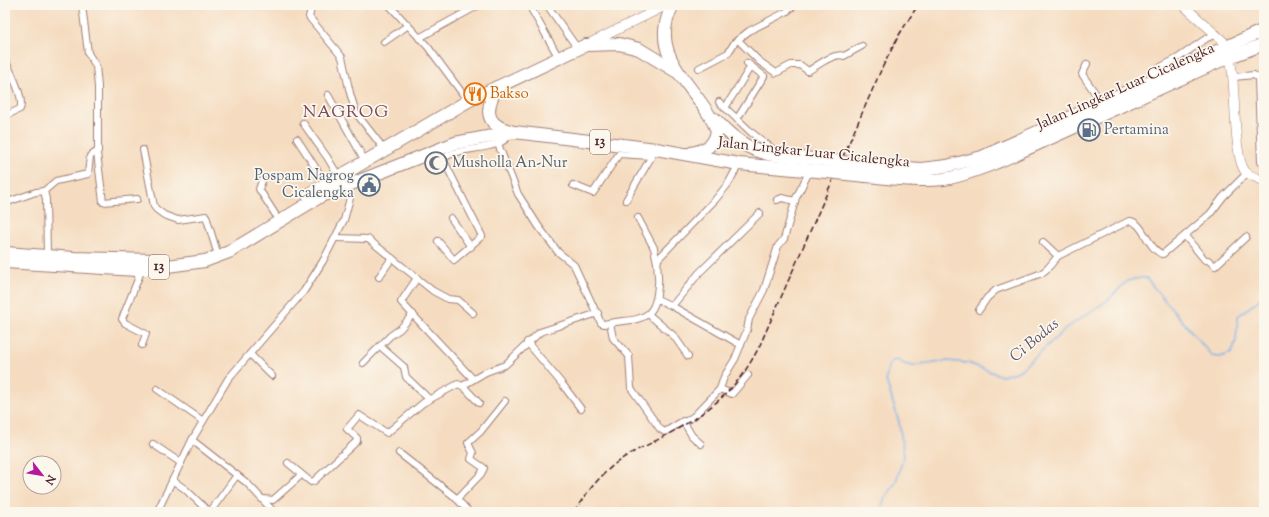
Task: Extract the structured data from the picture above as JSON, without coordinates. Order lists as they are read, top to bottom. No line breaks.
{"streets":{"highway":["Jalan Lingkar Luar Cicalengka","13"]},"crossings":[["Jalan Lingkar Luar Cicalengka","13"]],"districts":["NAGROG"],"water":["Ci Bodas"],"places":{"restaurant":["Bakso"],"fuel station":["Pertamina"],"mosque":["Musholla An-Nur"],"public building":["Pospam Nagrog Cicalengka"]},"north":"bottom right"}
